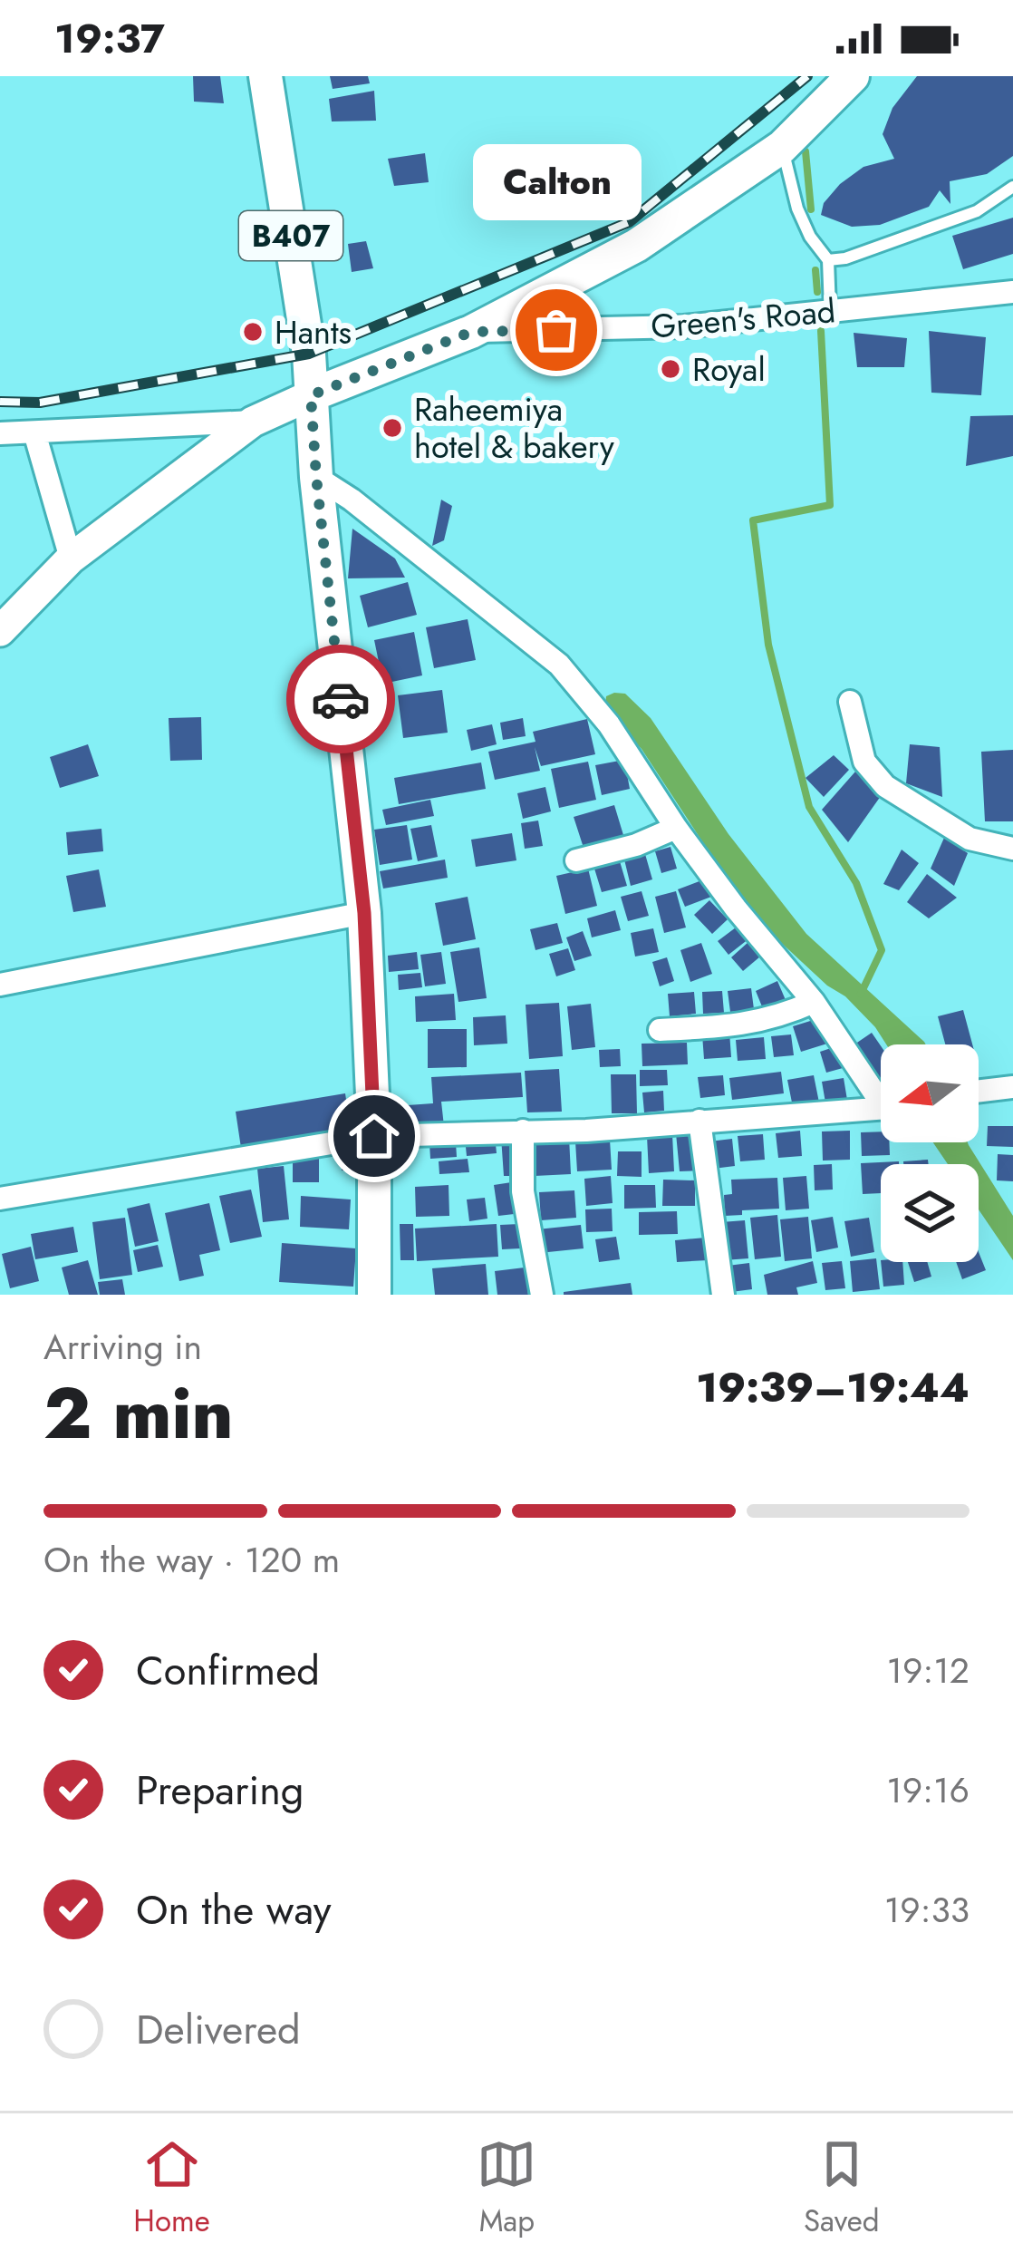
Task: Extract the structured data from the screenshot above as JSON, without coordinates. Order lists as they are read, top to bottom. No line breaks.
{"streets":{"main road":["B407"],"street":["Green's Road"]},"places":["Calton","Hants","Royal","Raheemiya hotel & bakery"],"north":"left","page":{"status":"19:37","bubble":"Calton","heading":["2 min","Arriving in","19:39–19:44"],"bar":"On the way · 120 m","list":[["Confirmed","19:12"],["Preparing","19:16"],["On the way","19:33"],"Delivered"],"tabs":["Home","Map","Saved"]}}
